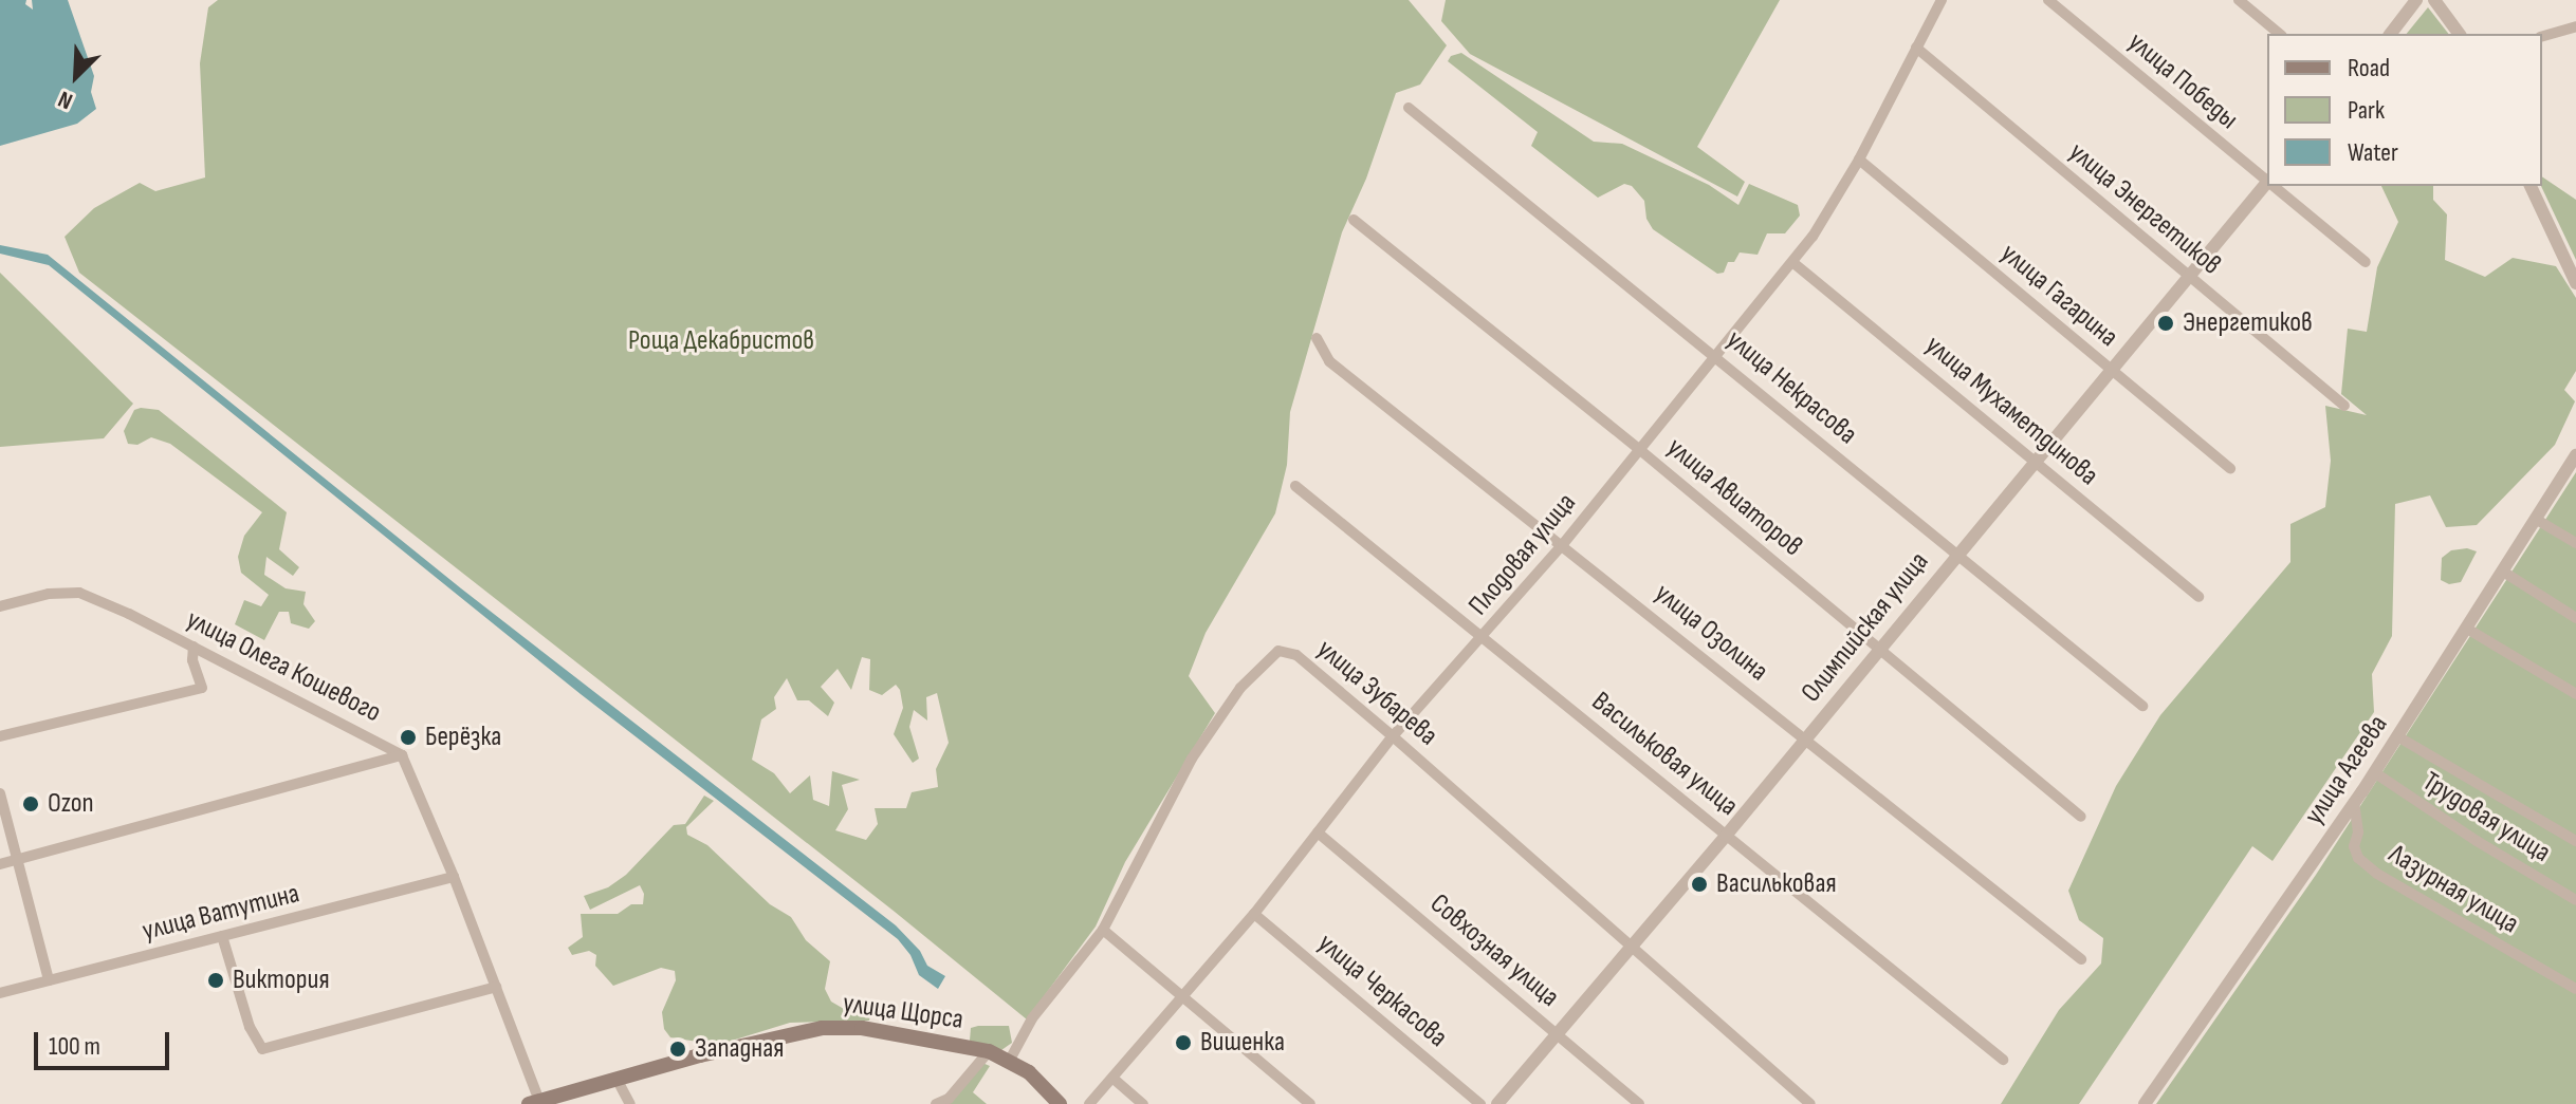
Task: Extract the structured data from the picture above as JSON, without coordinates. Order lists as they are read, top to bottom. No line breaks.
{"streets":{"main road":["улица Щорса"],"street":["улица Победы","улица Энергетиков","улица Гагарина","улица Некрасова","улица Мухаметдинова","улица Авиаторов","Плодовая улица","Олимпийская улица","улица Озолина","улица Олега Кошевого","улица Зубарева","Васильковая улица","улица Агеева","Трудовая улица","Лазурная улица","улица Ватутина","Совхозная улица","улица Черкасова"]},"crossings":[["улица Энергетиков","Плодовая улица"],["улица Энергетиков","Олимпийская улица"],["улица Гагарина","Плодовая улица"],["улица Гагарина","Олимпийская улица"],["улица Некрасова","Плодовая улица"],["улица Некрасова","Олимпийская улица"],["улица Мухаметдинова","Плодовая улица"],["улица Мухаметдинова","Олимпийская улица"],["улица Авиаторов","Плодовая улица"],["улица Авиаторов","Олимпийская улица"],["Плодовая улица","улица Озолина"],["Плодовая улица","улица Зубарева"],["Плодовая улица","Васильковая улица"],["Плодовая улица","Совхозная улица"],["Плодовая улица","улица Черкасова"],["Олимпийская улица","улица Озолина"],["Олимпийская улица","улица Зубарева"],["Олимпийская улица","Васильковая улица"],["Олимпийская улица","Совхозная улица"],["улица Олега Кошевого","улица Ватутина"],["улица Олега Кошевого","улица Щорса"],["улица Зубарева","улица Щорса"],["улица Агеева","Трудовая улица"],["улица Агеева","Лазурная улица"]],"parks":["Роща Декабристов"],"places":["Энергетиков","Берёзка","Ozon","Васильковая","Виктория","Вишенка","Западная"],"legend":["Road","Park","Water"],"scale_bar":"100 m","north":"bottom left"}
